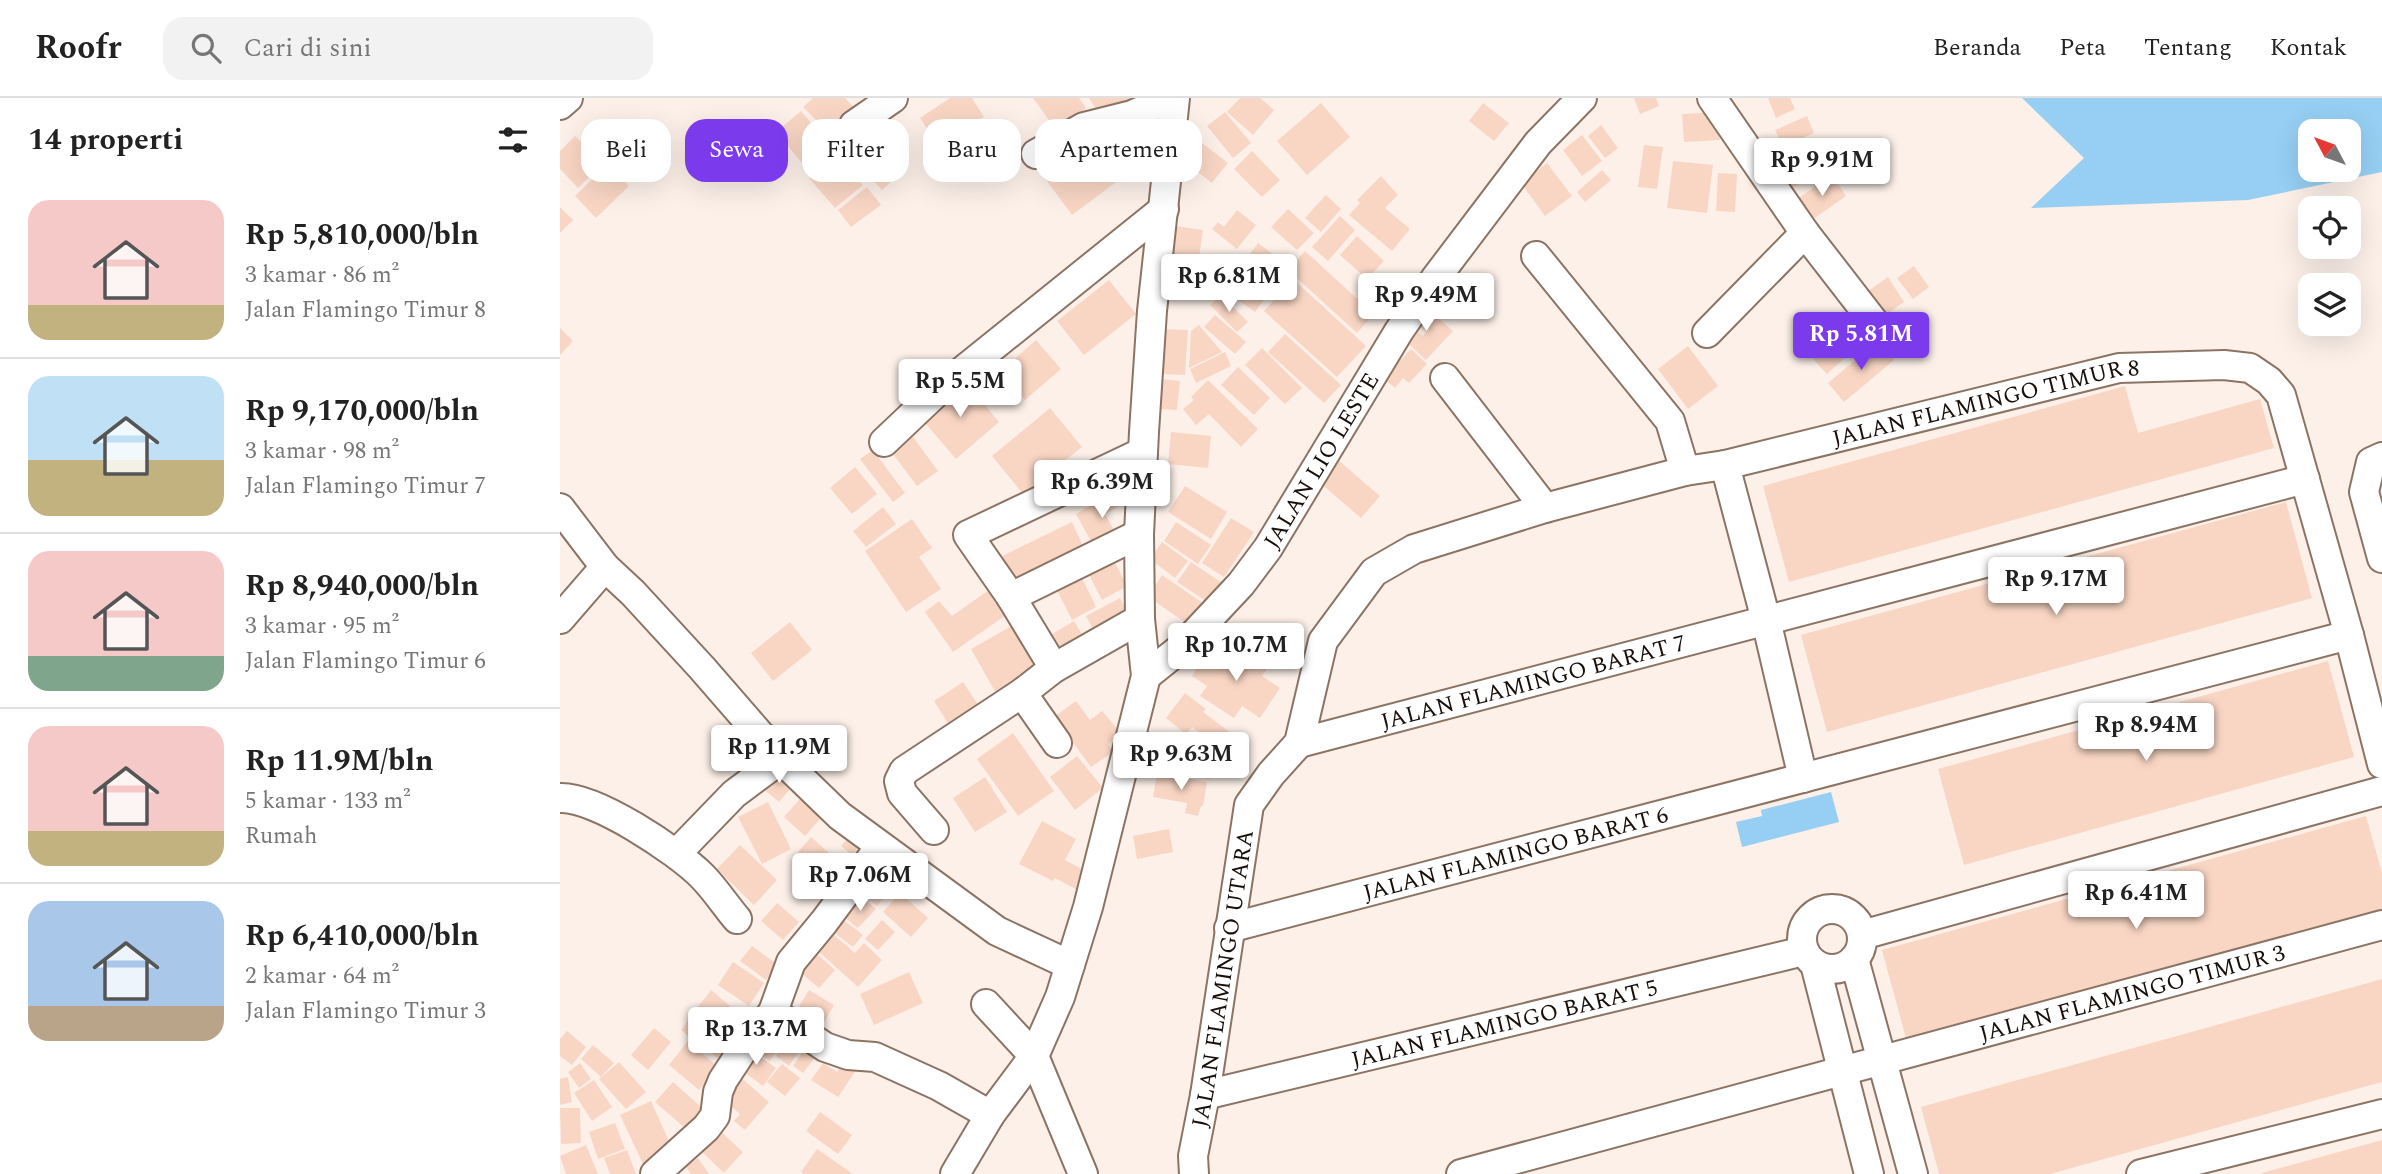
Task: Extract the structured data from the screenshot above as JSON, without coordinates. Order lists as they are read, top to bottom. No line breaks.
{"streets":{"street":["JALAN FLAMINGO TIMUR 8","JALAN LIO LESTE","JALAN FLAMINGO BARAT 7","JALAN FLAMINGO BARAT 6","JALAN FLAMINGO UTARA","JALAN FLAMINGO TIMUR 3","JALAN FLAMINGO BARAT 5"]},"crossings":[["JALAN FLAMINGO TIMUR 8","JALAN FLAMINGO BARAT 7"],["JALAN FLAMINGO TIMUR 8","JALAN FLAMINGO UTARA"],["JALAN FLAMINGO BARAT 7","JALAN FLAMINGO UTARA"],["JALAN FLAMINGO BARAT 6","JALAN FLAMINGO UTARA"],["JALAN FLAMINGO UTARA","JALAN FLAMINGO BARAT 5"]],"north":"top left","page":{"header":"Roofr","search":"Cari di sini","nav":["Beranda","Peta","Tentang","Kontak"],"heading":"14 properti","chip":["Beli","Sewa","Filter","Baru","Apartemen"],"price":["Rp 9.91M","Rp 6.81M","Rp 9.49M","Rp 5.81M","Rp 5.5M","Rp 6.39M","Rp 9.17M","Rp 10.7M","Rp 8.94M","Rp 11.9M","Rp 9.63M","Rp 7.06M","Rp 6.41M","Rp 13.7M"],"list":[{"name":"Rp 5,810,000/bln","note":"3 kamar · 86 m² · Jalan Flamingo Timur 8"},{"name":"Rp 9,170,000/bln","note":"3 kamar · 98 m² · Jalan Flamingo Timur 7"},{"name":"Rp 8,940,000/bln","note":"3 kamar · 95 m² · Jalan Flamingo Timur 6"},{"name":"Rp 11.9M/bln","note":"5 kamar · 133 m² · Rumah"},{"name":"Rp 6,410,000/bln","note":"2 kamar · 64 m² · Jalan Flamingo Timur 3"}]}}
